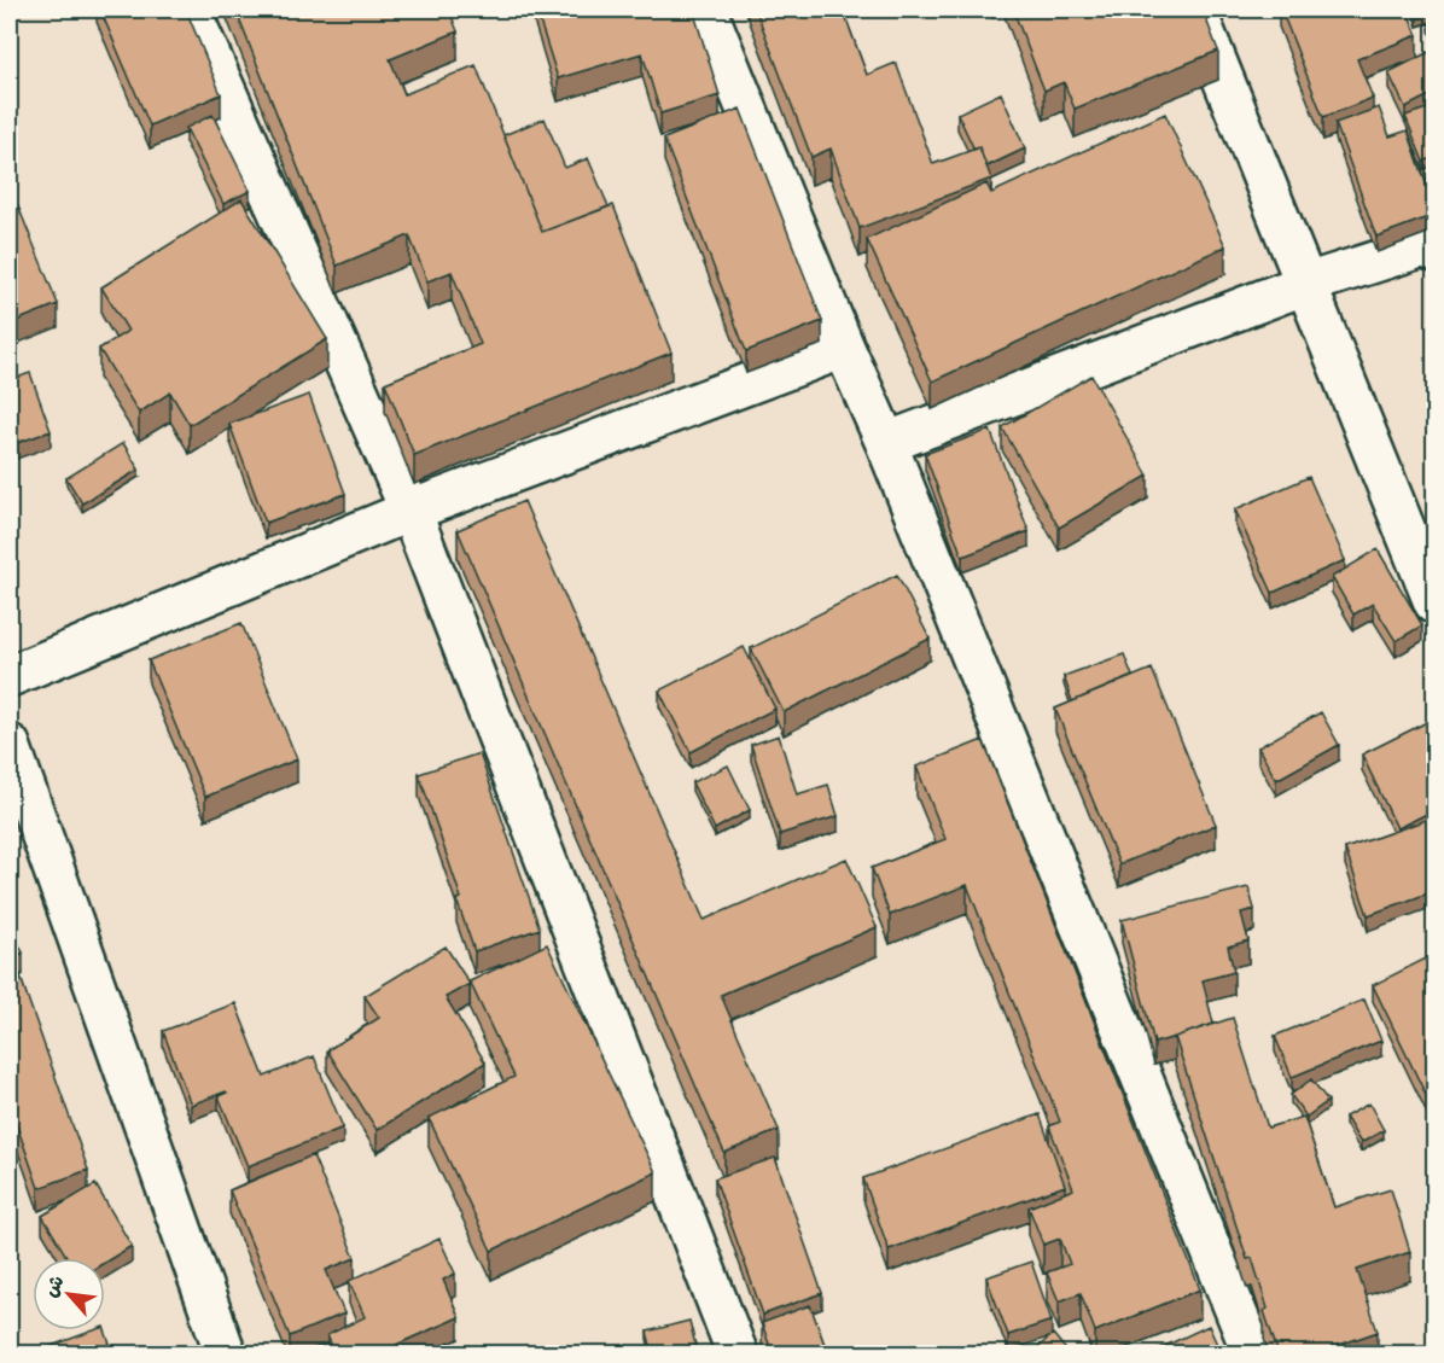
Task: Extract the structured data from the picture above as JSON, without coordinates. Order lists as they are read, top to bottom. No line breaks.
{"north":"top left"}
